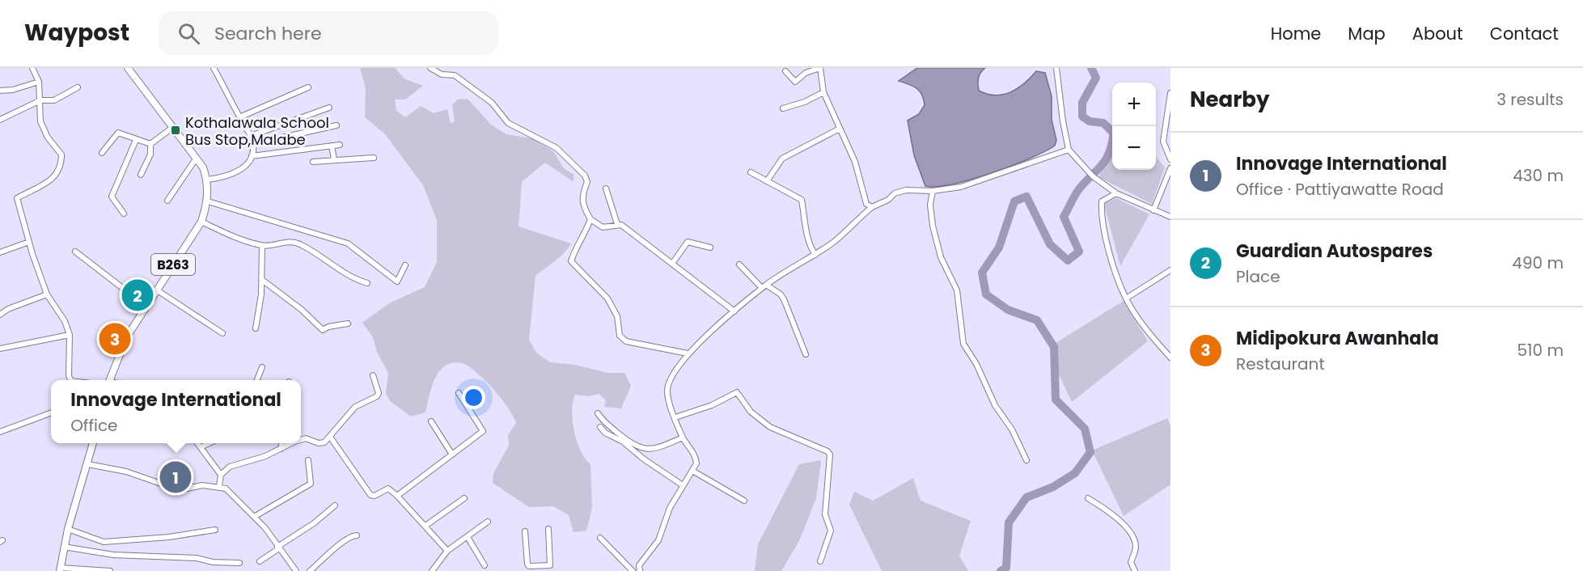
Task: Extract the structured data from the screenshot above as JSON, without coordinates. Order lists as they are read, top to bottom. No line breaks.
{"streets":{"main road":["B263"]},"places":{"transit":["Kothalawala School Bus Stop,Malabe"]},"page":{"header":"Waypost","search":"Search here","nav":["Home","Map","About","Contact"],"heading":["Nearby","3 results"],"map_buttons":["+","−"],"list":[{"mark":"1","name":"Innovage International","note":"Office · Pattiyawatte Road","value":"430 m"},{"mark":"2","name":"Guardian Autospares","note":"Place","value":"490 m"},{"mark":"3","name":"Midipokura Awanhala","note":"Restaurant","value":"510 m"}],"pins":["2","3","1"],"popup":["Innovage International","Office"]}}
